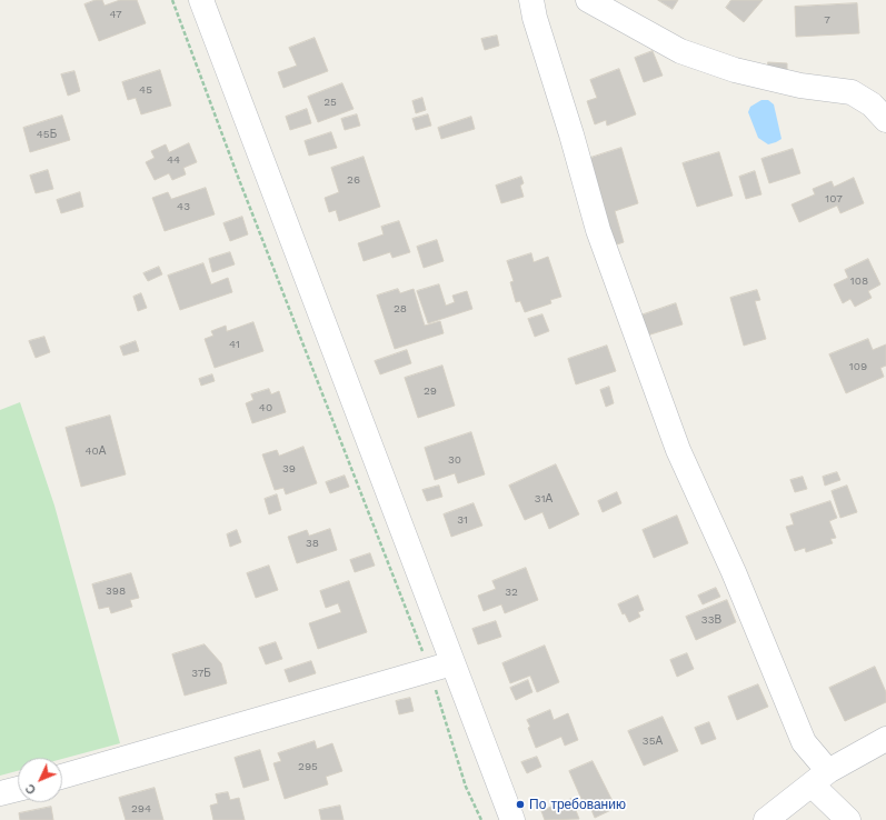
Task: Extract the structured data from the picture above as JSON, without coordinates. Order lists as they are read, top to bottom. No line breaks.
{"places":["По требованию"],"house_numbers":["47","7","45","25","45Б","44","26","107","43","108","28","41","109","29","40","40А","30","39","31А","31","38","398","32","33В","37Б","35А","295","294"],"north":"bottom left"}
